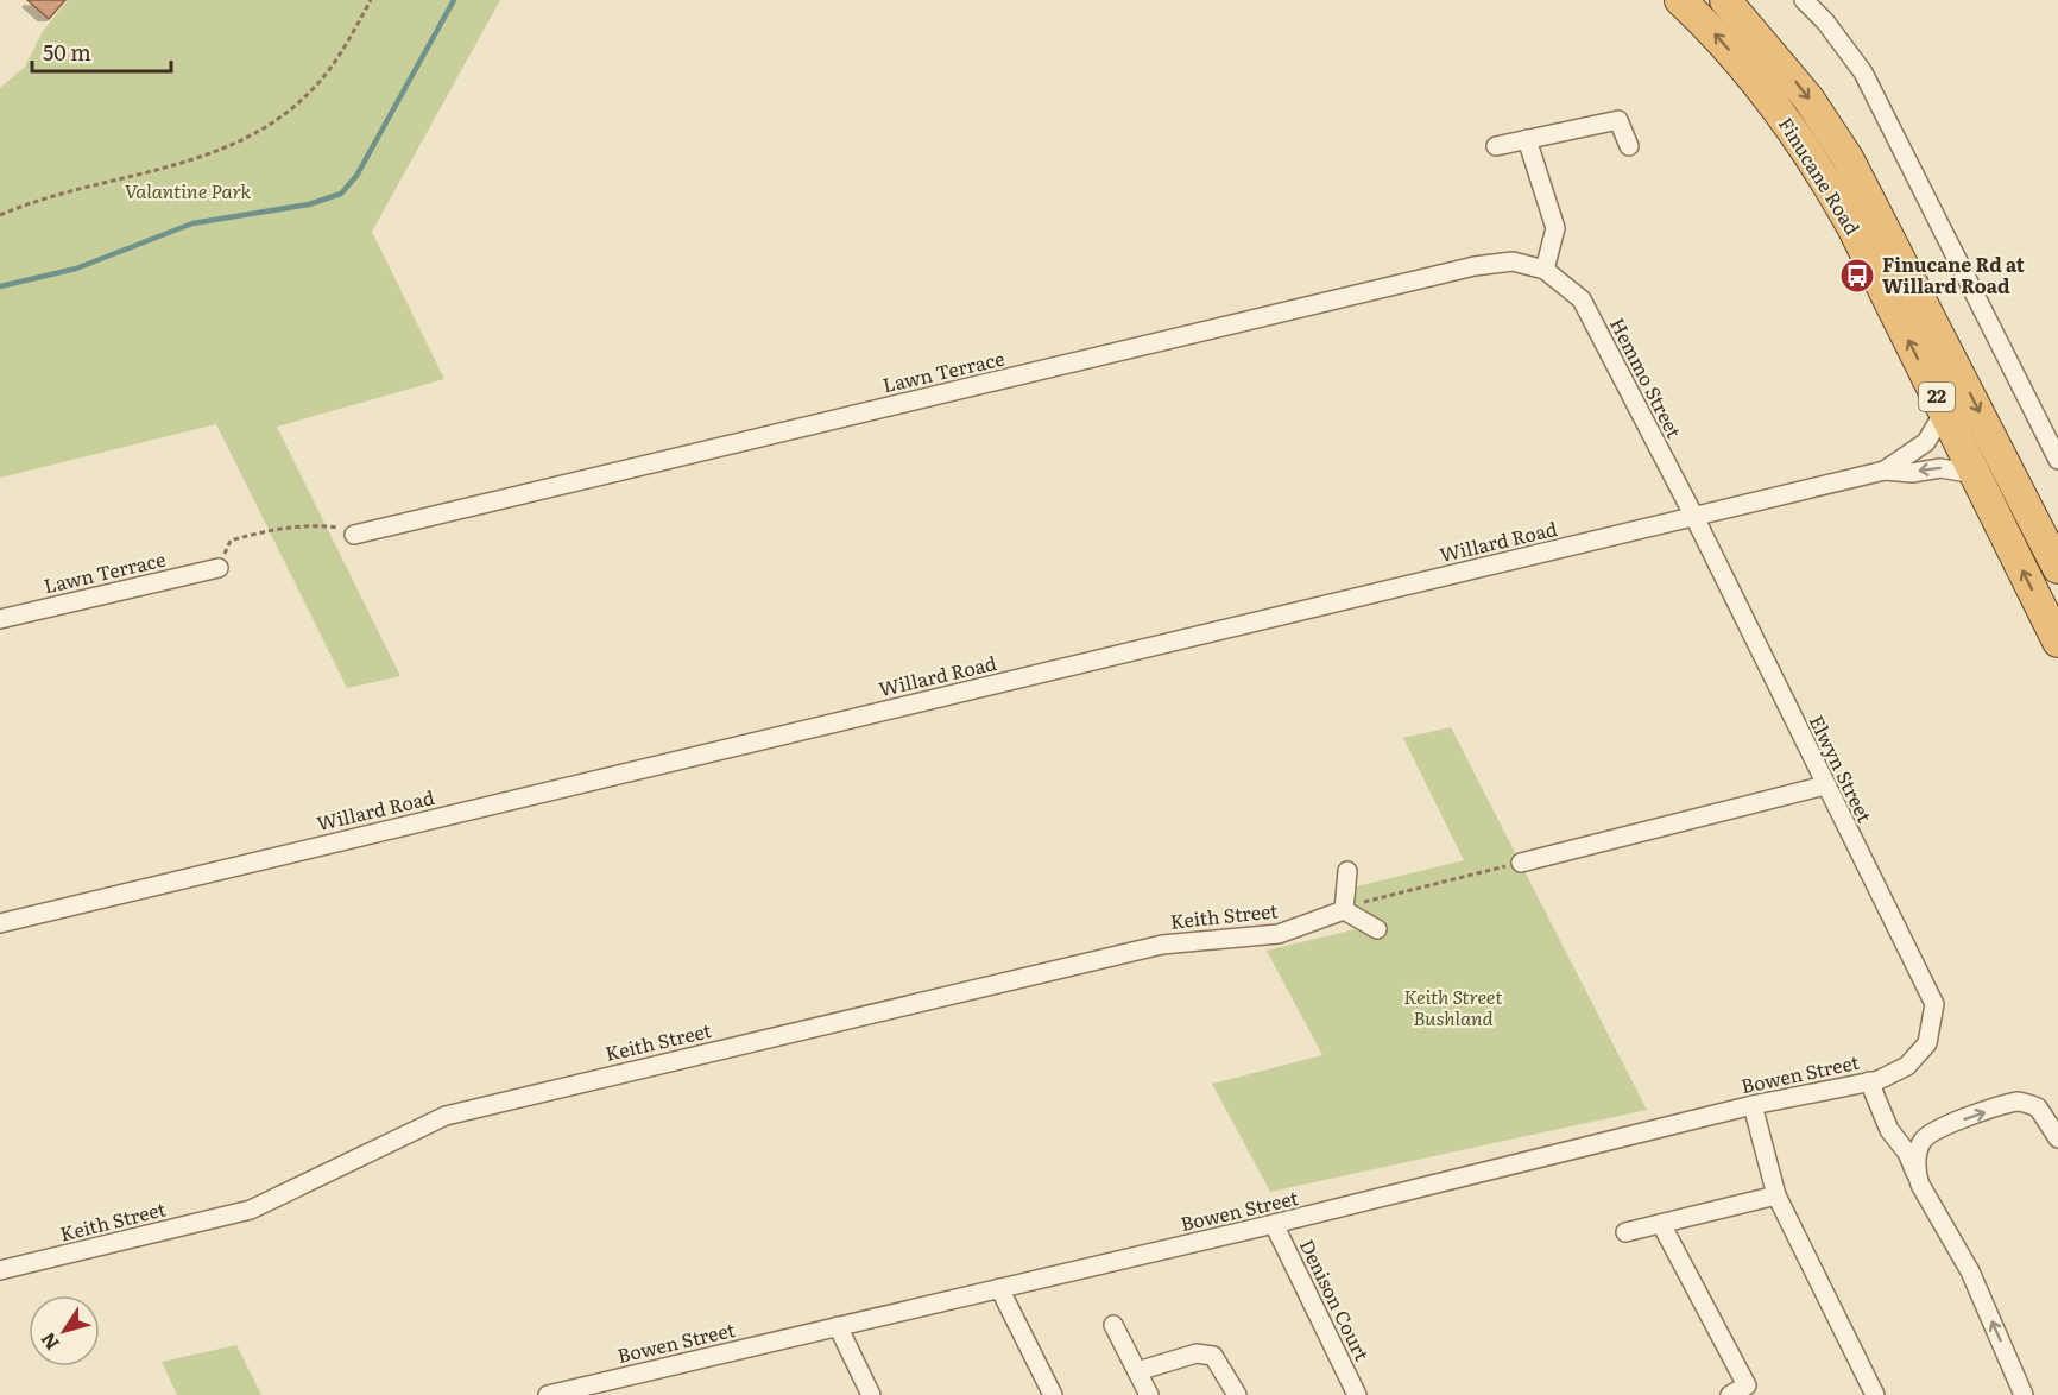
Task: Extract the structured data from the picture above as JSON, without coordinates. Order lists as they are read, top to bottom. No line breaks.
{"streets":{"highway":["Finucane Road","22"],"street":["Lawn Terrace","Hemmo Street","Willard Road","Elwyn Street","Keith Street","Bowen Street","Denison Court"]},"crossings":[["Finucane Road","Willard Road"],["Lawn Terrace","Hemmo Street"],["Hemmo Street","Willard Road"],["Hemmo Street","Elwyn Street"],["Willard Road","Elwyn Street"],["Elwyn Street","Bowen Street"],["Bowen Street","Denison Court"]],"parks":["Valantine Park","Keith Street Bushland"],"places":{"bus stop":["Finucane Rd at Willard Road"]},"scale_bar":"50 m","north":"bottom left"}
